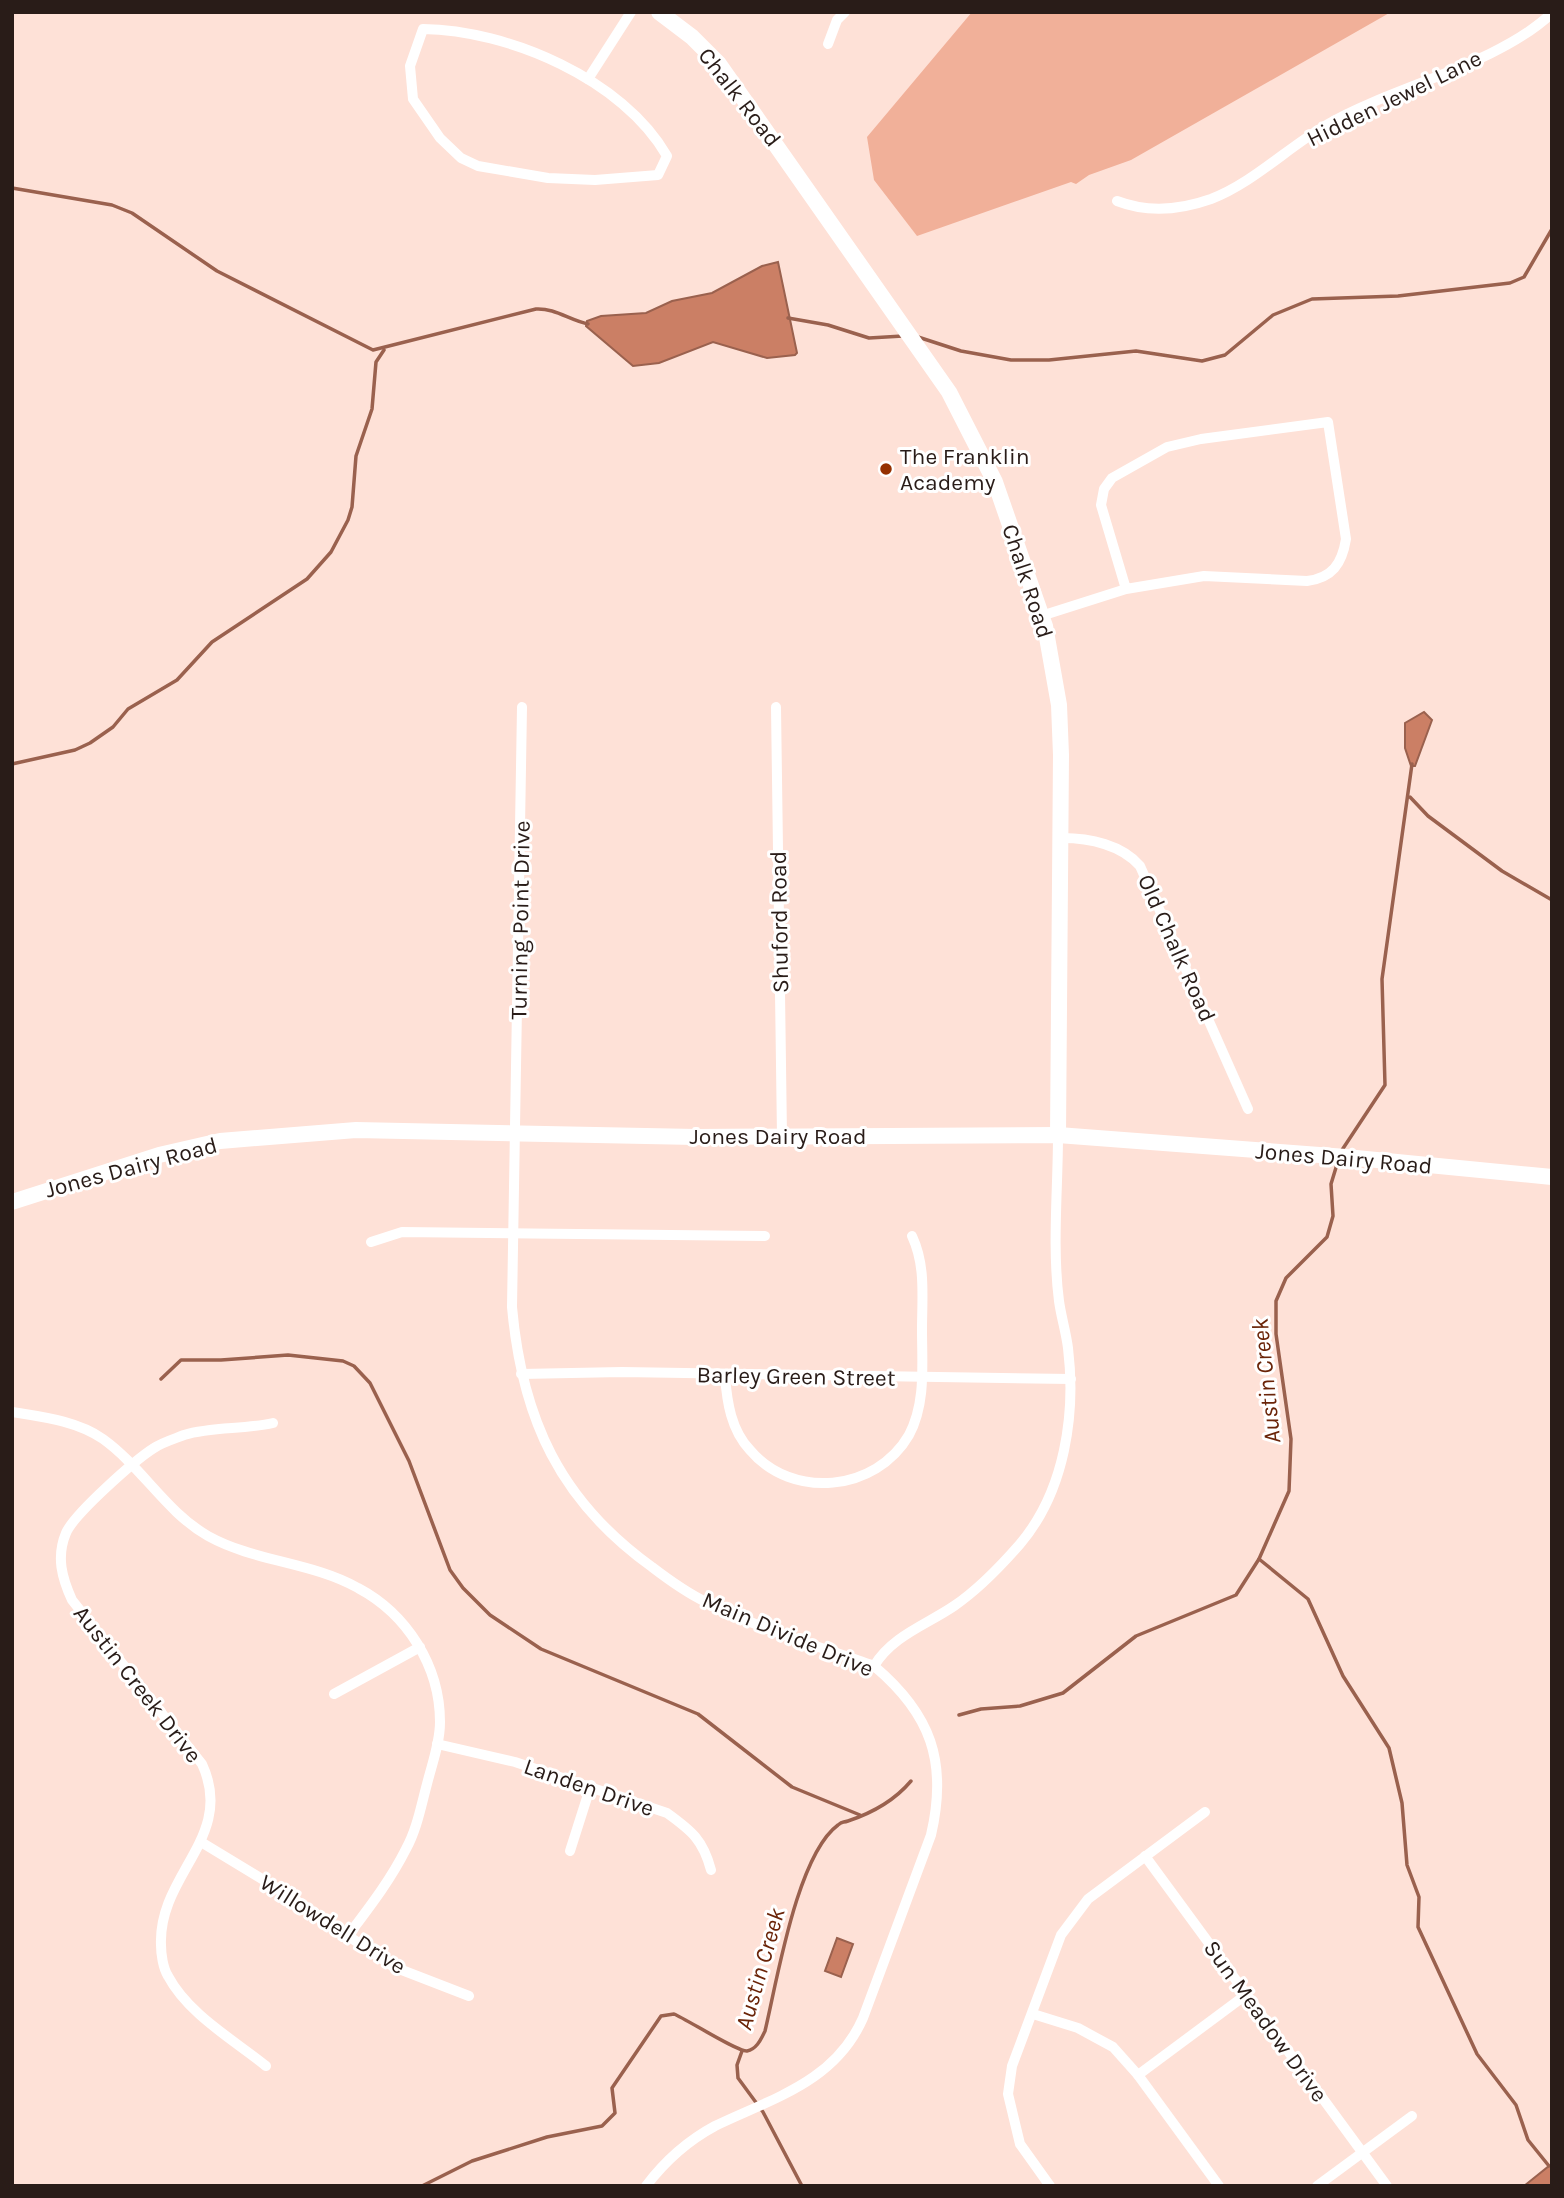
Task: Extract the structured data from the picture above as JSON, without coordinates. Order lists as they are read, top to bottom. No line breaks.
{"streets":{"street":["Chalk Road","Hidden Jewel Lane","Turning Point Drive","Shuford Road","Old Chalk Road","Jones Dairy Road","Barley Green Street","Main Divide Drive","Austin Creek Drive","Landen Drive","Willowdell Drive","Sun Meadow Drive"]},"crossings":[["Chalk Road","Old Chalk Road"],["Chalk Road","Jones Dairy Road"],["Turning Point Drive","Jones Dairy Road"],["Turning Point Drive","Main Divide Drive"],["Shuford Road","Jones Dairy Road"],["Jones Dairy Road","Main Divide Drive"],["Barley Green Street","Main Divide Drive"],["Austin Creek Drive","Willowdell Drive"]],"water":["Austin Creek"],"places":["The Franklin Academy"]}
